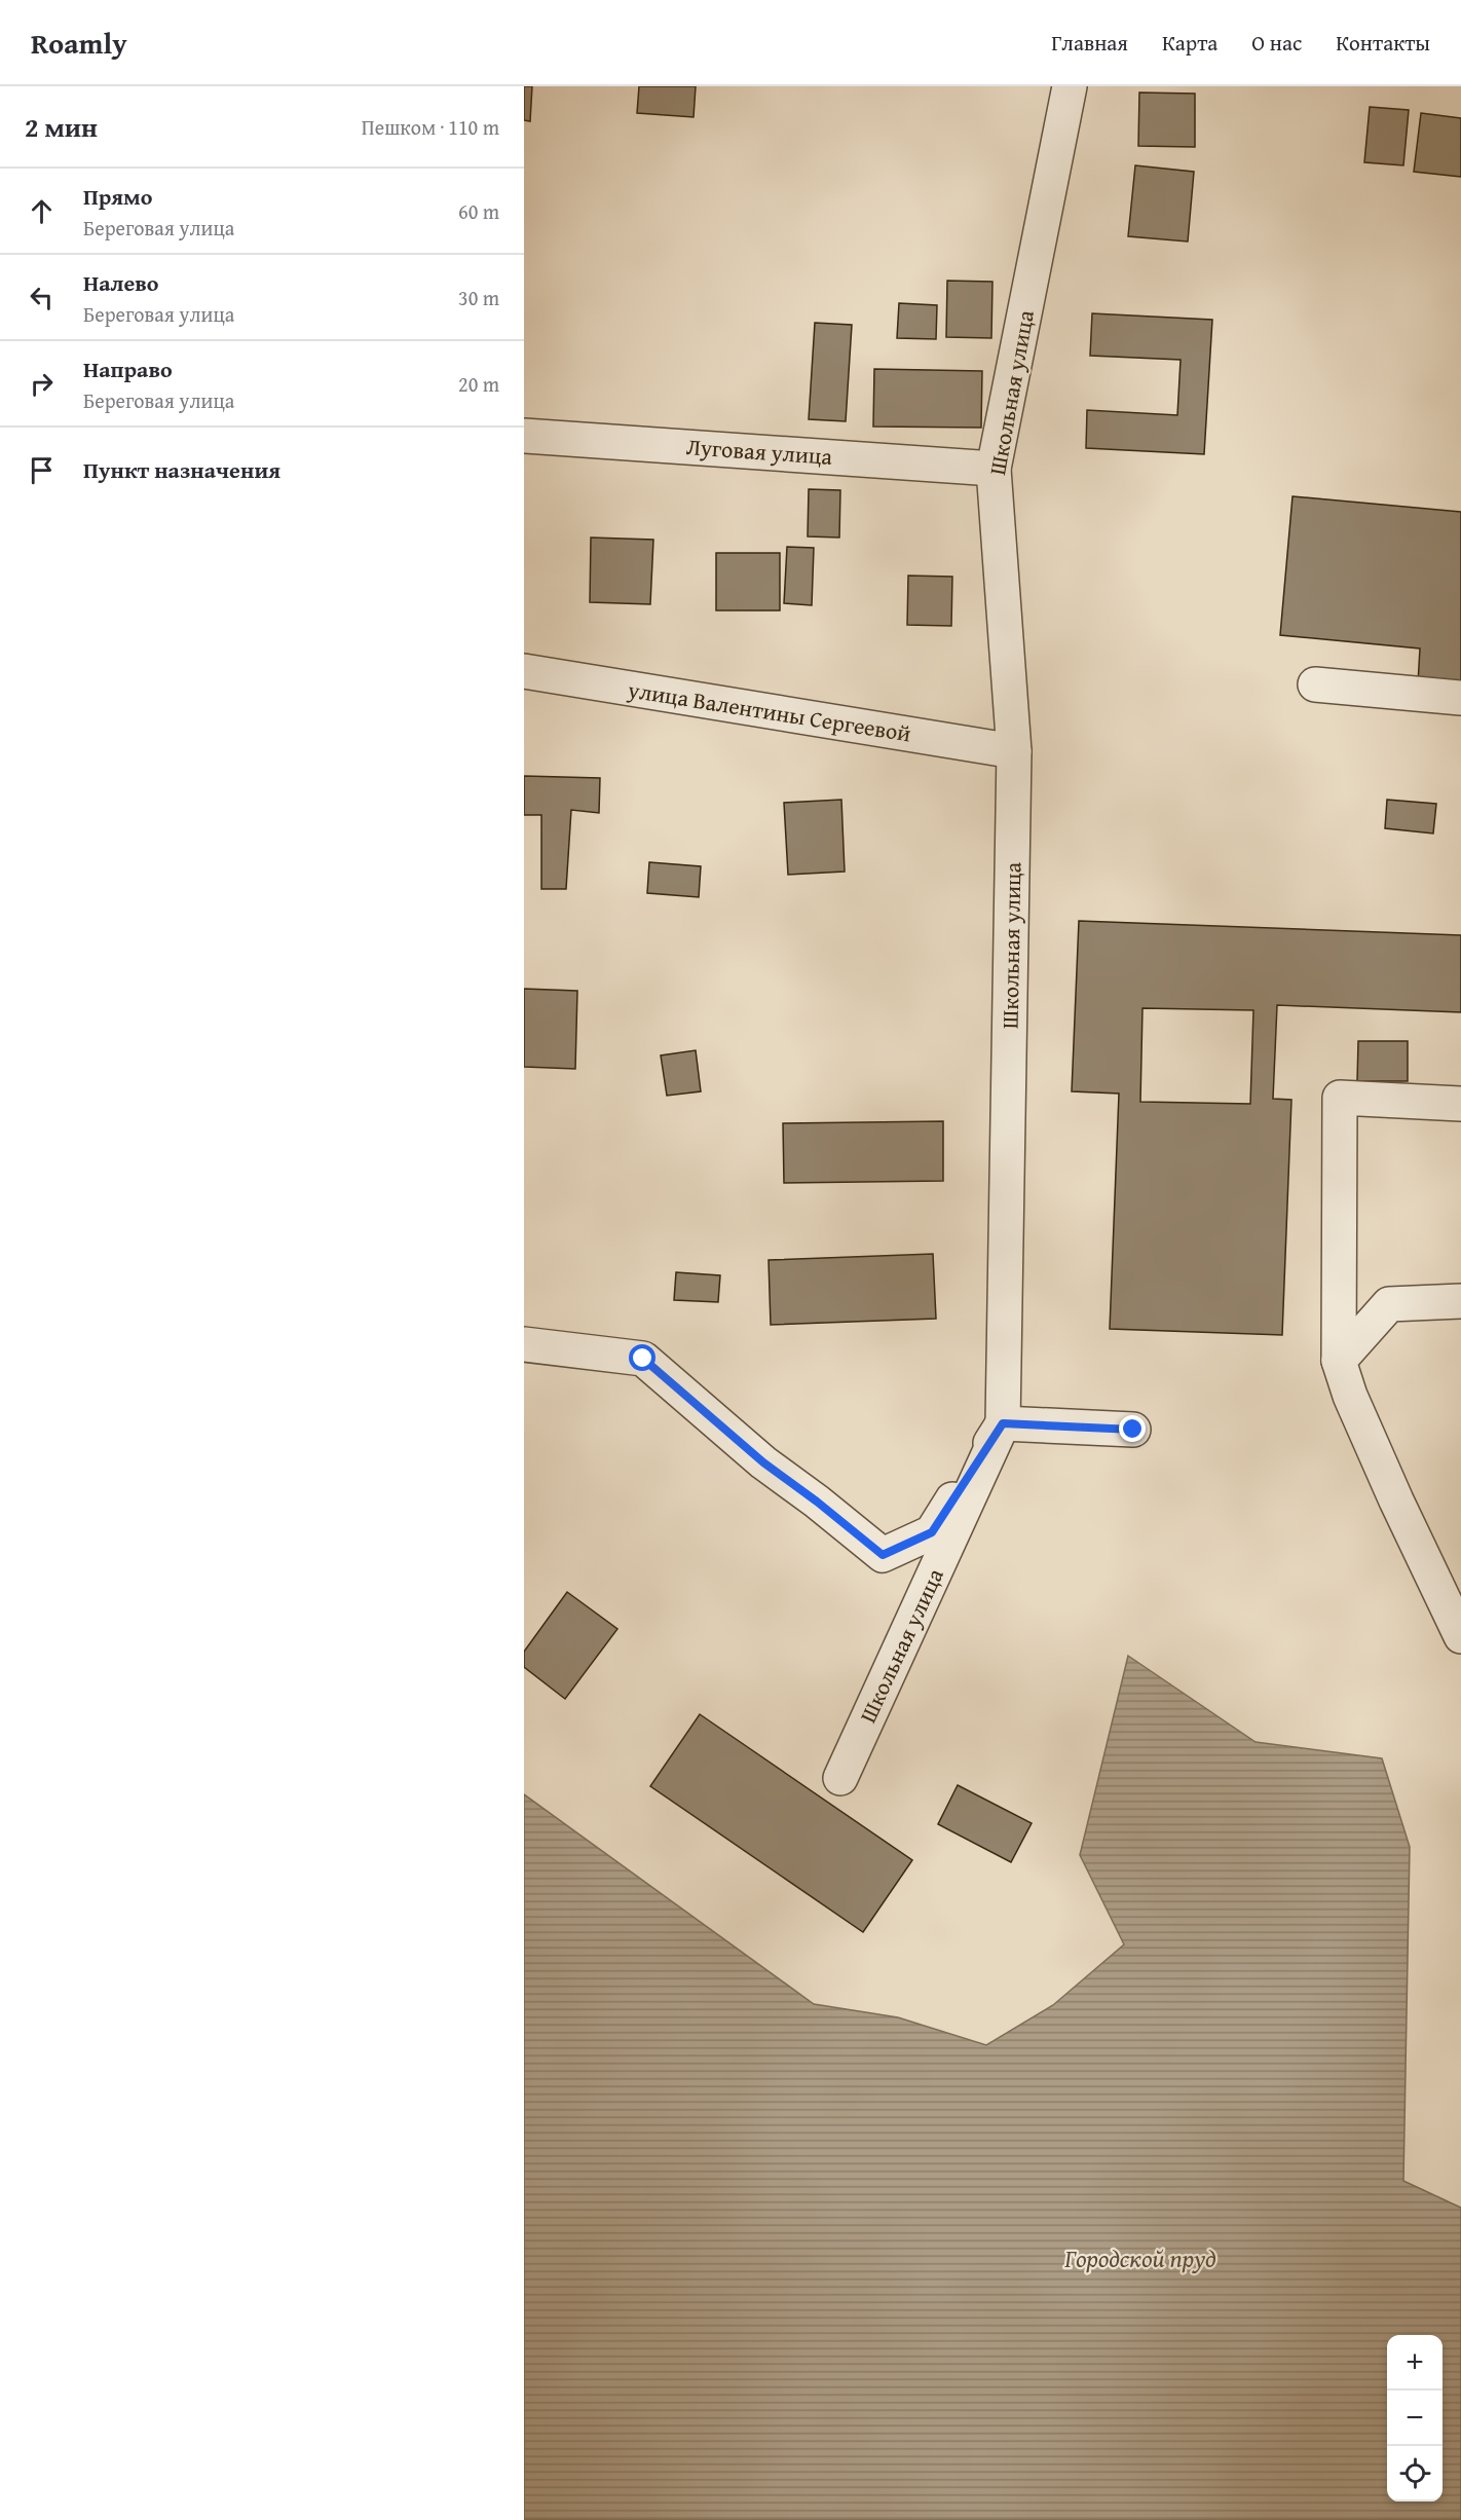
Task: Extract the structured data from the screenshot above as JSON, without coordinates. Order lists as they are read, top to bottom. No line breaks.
{"streets":{"street":["Школьная улица","Луговая улица","улица Валентины Сергеевой"]},"crossings":[["Школьная улица","Луговая улица"],["Школьная улица","улица Валентины Сергеевой"]],"water":["Городской пруд"],"page":{"header":"Roamly","nav":["Главная","Карта","О нас","Контакты"],"heading":["2 мин","Пешком · 110 m"],"list":[["Прямо","Береговая улица","60 m"],["Налево","Береговая улица","30 m"],["Направо","Береговая улица","20 m"],"Пункт назначения"],"map_buttons":["+","−"]}}
